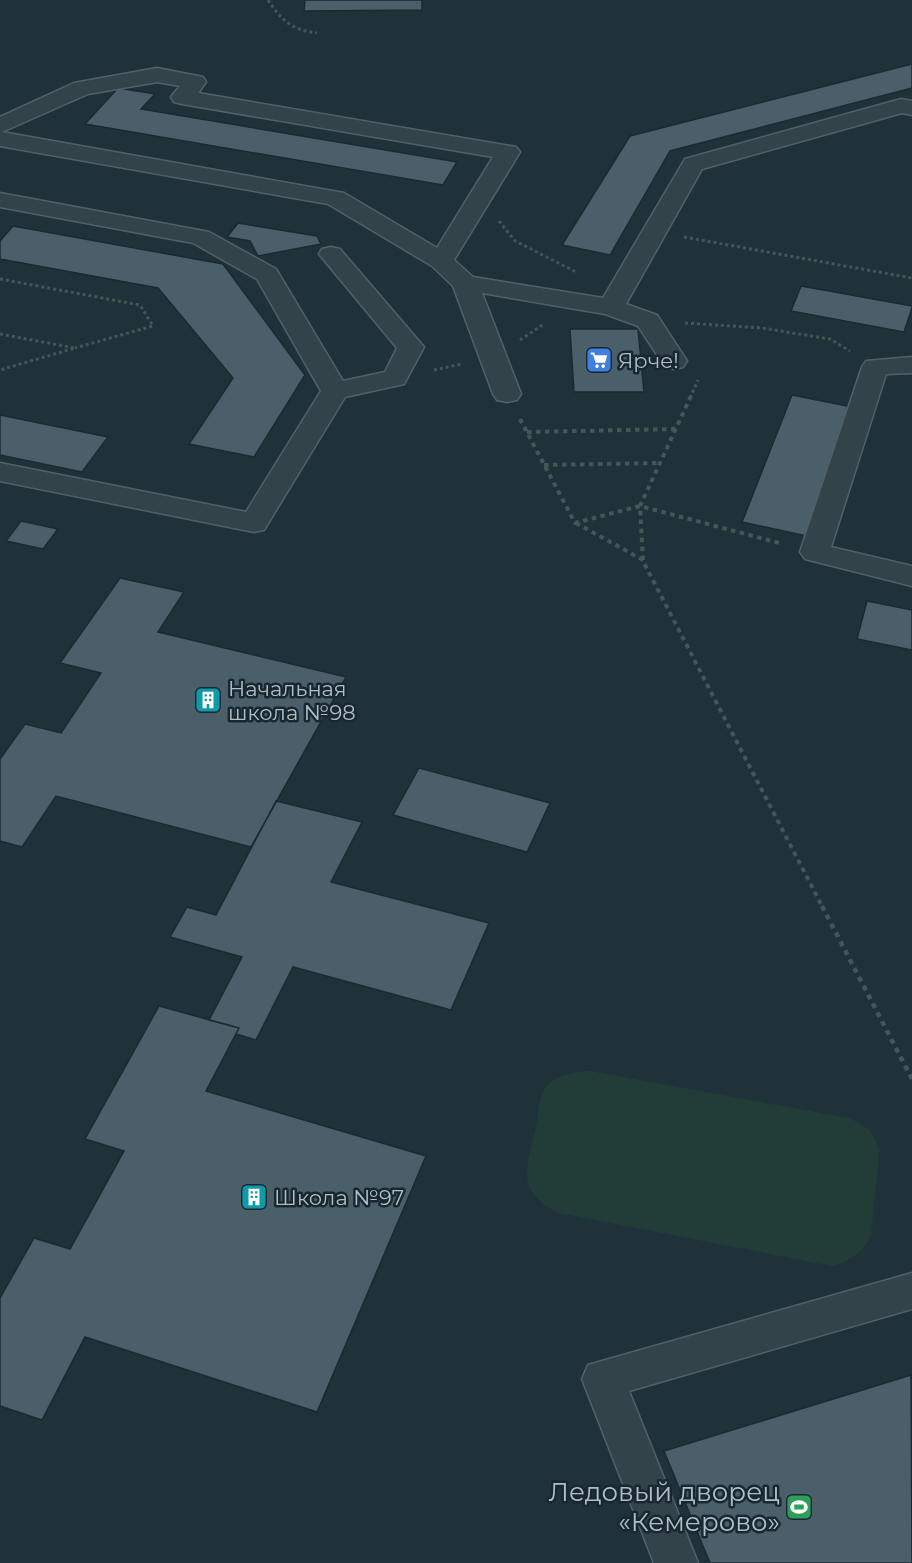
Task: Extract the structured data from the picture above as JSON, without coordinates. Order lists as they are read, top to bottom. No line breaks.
{"places":{"supermarket":["Ярче!"],"building":["Начальная школа №98","Школа №97"],"sports":["Ледовый дворец «Кемерово»"]}}
